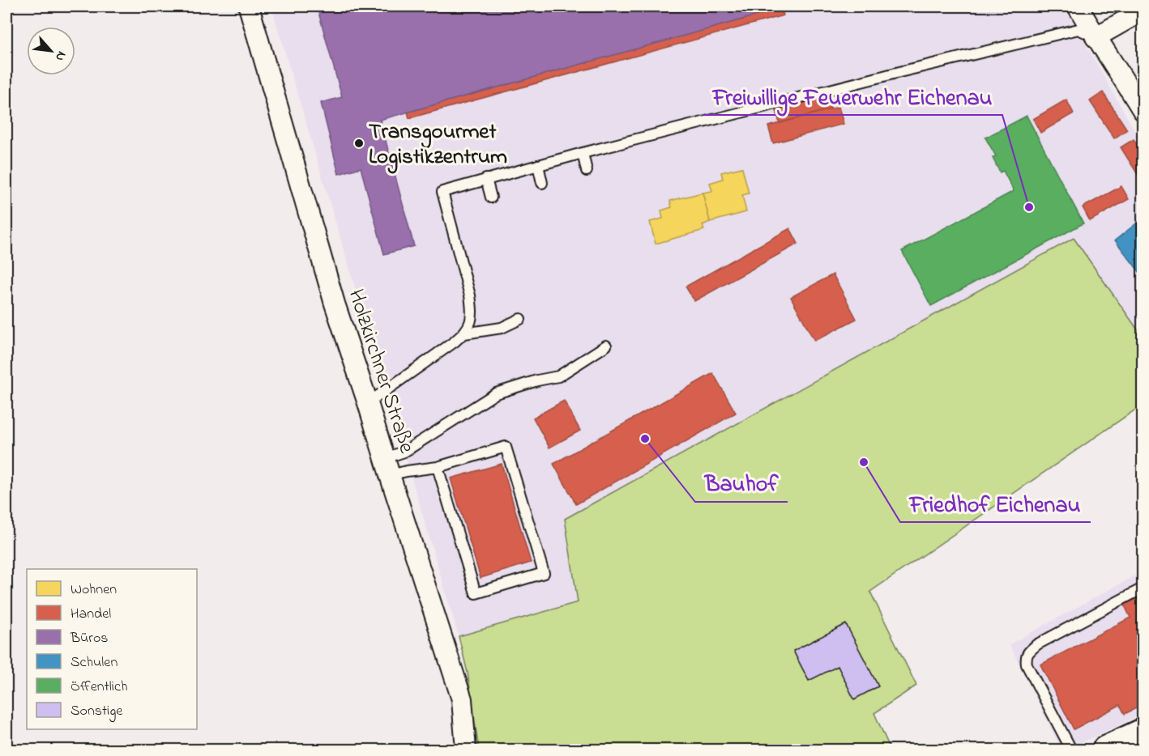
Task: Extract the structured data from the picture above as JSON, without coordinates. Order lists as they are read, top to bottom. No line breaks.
{"streets":{"street":["Holzkirchner Straße"]},"places":["Transgourmet Logistikzentrum","Freiwillige Feuerwehr Eichenau","Bauhof","Friedhof Eichenau"],"legend":["Wohnen","Handel","Büros","Schulen","Öffentlich","Sonstige"],"north":"bottom right"}
